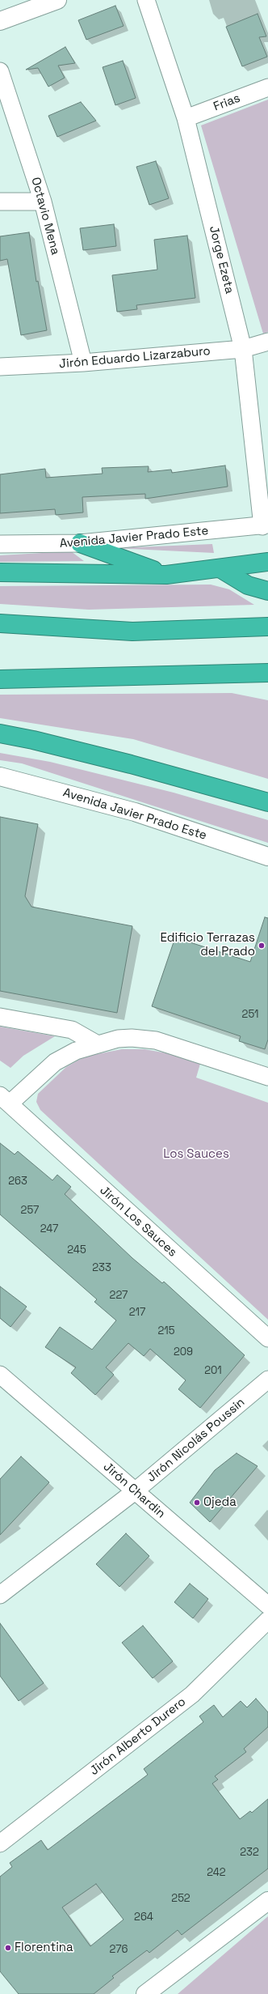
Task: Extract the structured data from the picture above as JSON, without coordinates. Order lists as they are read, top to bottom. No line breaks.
{"streets":{"street":["Frias","Octavio Mena","Jorge Ezeta","Jirón Eduardo Lizarzaburo","Avenida Javier Prado Este","Jirón Los Sauces","Jirón Nicolás Poussin","Jirón Chardin","Jirón Alberto Durero"]},"crossings":[["Frias","Jorge Ezeta"],["Octavio Mena","Jirón Eduardo Lizarzaburo"],["Jorge Ezeta","Jirón Eduardo Lizarzaburo"],["Jorge Ezeta","Avenida Javier Prado Este"],["Jirón Nicolás Poussin","Jirón Chardin"]],"parks":["Los Sauces"],"places":["Edificio Terrazas del Prado","Ojeda","Florentina"],"house_numbers":["251","263","257","247","245","233","227","217","215","209","201","232","242","252","264","276"]}
